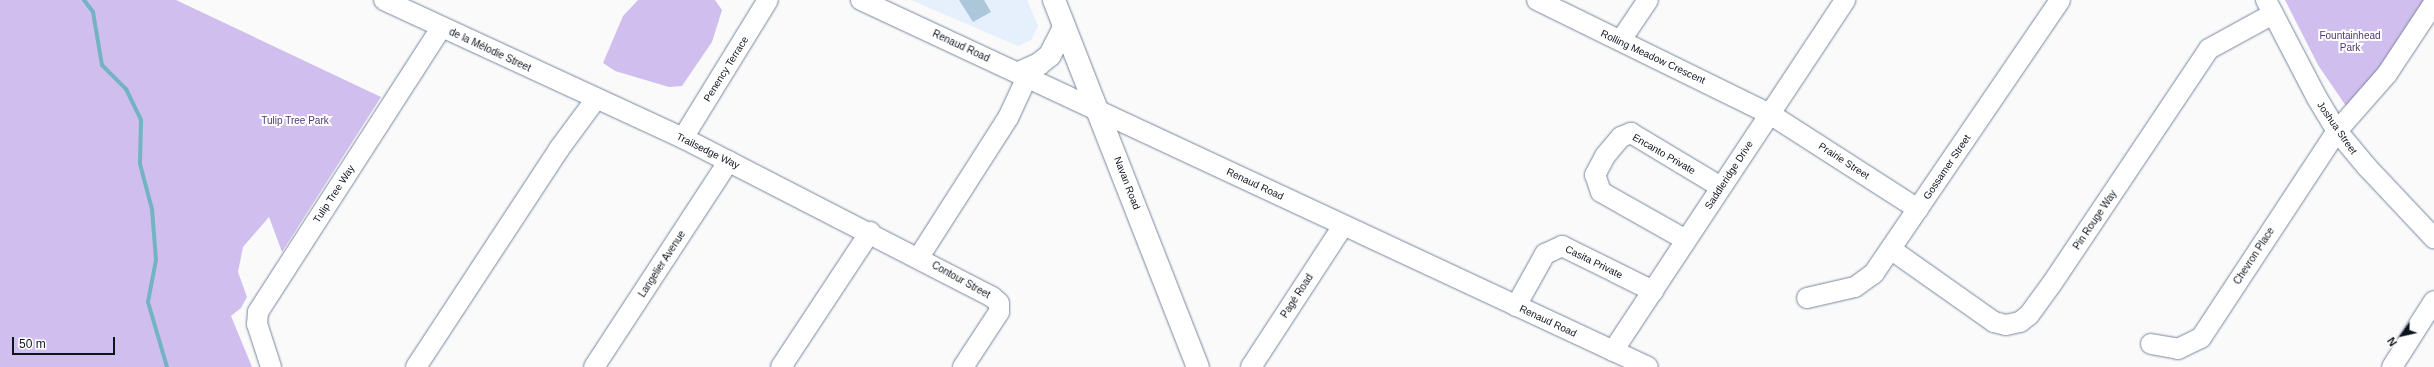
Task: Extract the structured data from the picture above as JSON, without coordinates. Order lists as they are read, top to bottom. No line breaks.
{"streets":{"main road":["Navan Road"],"street":["Renaud Road","de la Mélodie Street","Rolling Meadow Crescent","Penency Terrace","Joshua Street","Trailsedge Way","Encanto Private","Prairie Street","Gossamer Street","Saddleridge Drive","Tulip Tree Way","Pin Rouge Way","Chevron Place","Casita Private","Langelier Avenue","Contour Street","Pagé Road"]},"crossings":[["Renaud Road","Saddleridge Drive"],["Renaud Road","Navan Road"],["Renaud Road","Casita Private"],["Renaud Road","Pagé Road"],["de la Mélodie Street","Trailsedge Way"],["de la Mélodie Street","Tulip Tree Way"],["Rolling Meadow Crescent","Prairie Street"],["Rolling Meadow Crescent","Saddleridge Drive"],["Penency Terrace","Trailsedge Way"],["Joshua Street","Pin Rouge Way"],["Joshua Street","Chevron Place"],["Trailsedge Way","Langelier Avenue"],["Trailsedge Way","Contour Street"],["Encanto Private","Saddleridge Drive"],["Prairie Street","Gossamer Street"],["Prairie Street","Saddleridge Drive"],["Gossamer Street","Pin Rouge Way"],["Saddleridge Drive","Casita Private"]],"parks":["Fountainhead Park","Tulip Tree Park"],"scale_bar":"50 m","north":"bottom left"}
